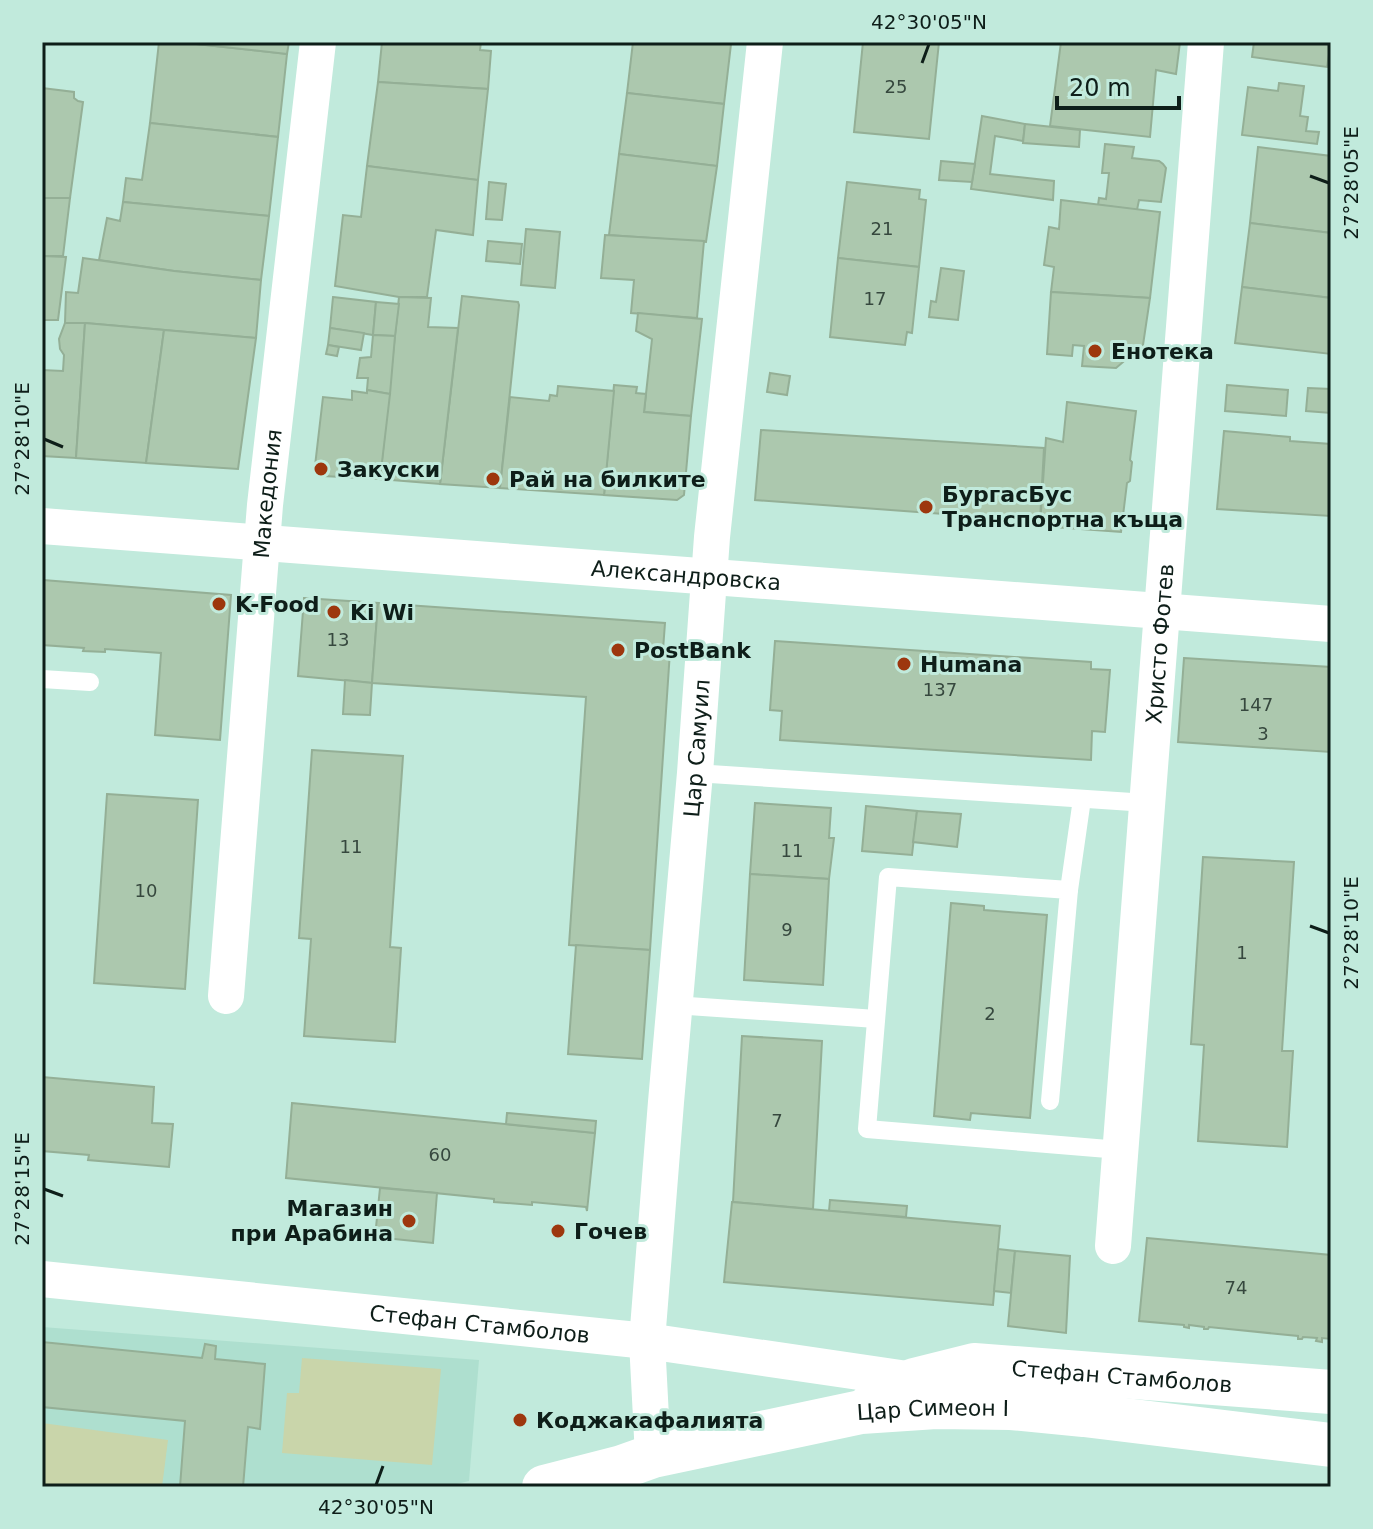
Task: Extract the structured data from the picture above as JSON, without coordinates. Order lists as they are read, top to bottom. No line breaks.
{"streets":{"street":["Македония","Александровска","Христо Фотев","Цар Самуил","Стефан Стамболов","Цар Симеон I"]},"crossings":[["Македония","Александровска"],["Александровска","Христо Фотев"],["Александровска","Цар Самуил"],["Цар Самуил","Стефан Стамболов"],["Цар Самуил","Цар Симеон I"],["Стефан Стамболов","Цар Симеон I"]],"places":["Енотека","Закуски","Рай на билките","БургасБус Транспортна къща","K-Food","Ki Wi","PostBank","Humana","Магазин при Арабина","Гочев","Коджакафалията"],"house_numbers":["25","21","17","13","137","147","3","11","11","10","9","1","2","7","60","74"],"scale_bar":"20 m","coordinates":["42°30'05\"N","27°28'05\"E","27°28'10\"E","27°28'15\"E"]}
